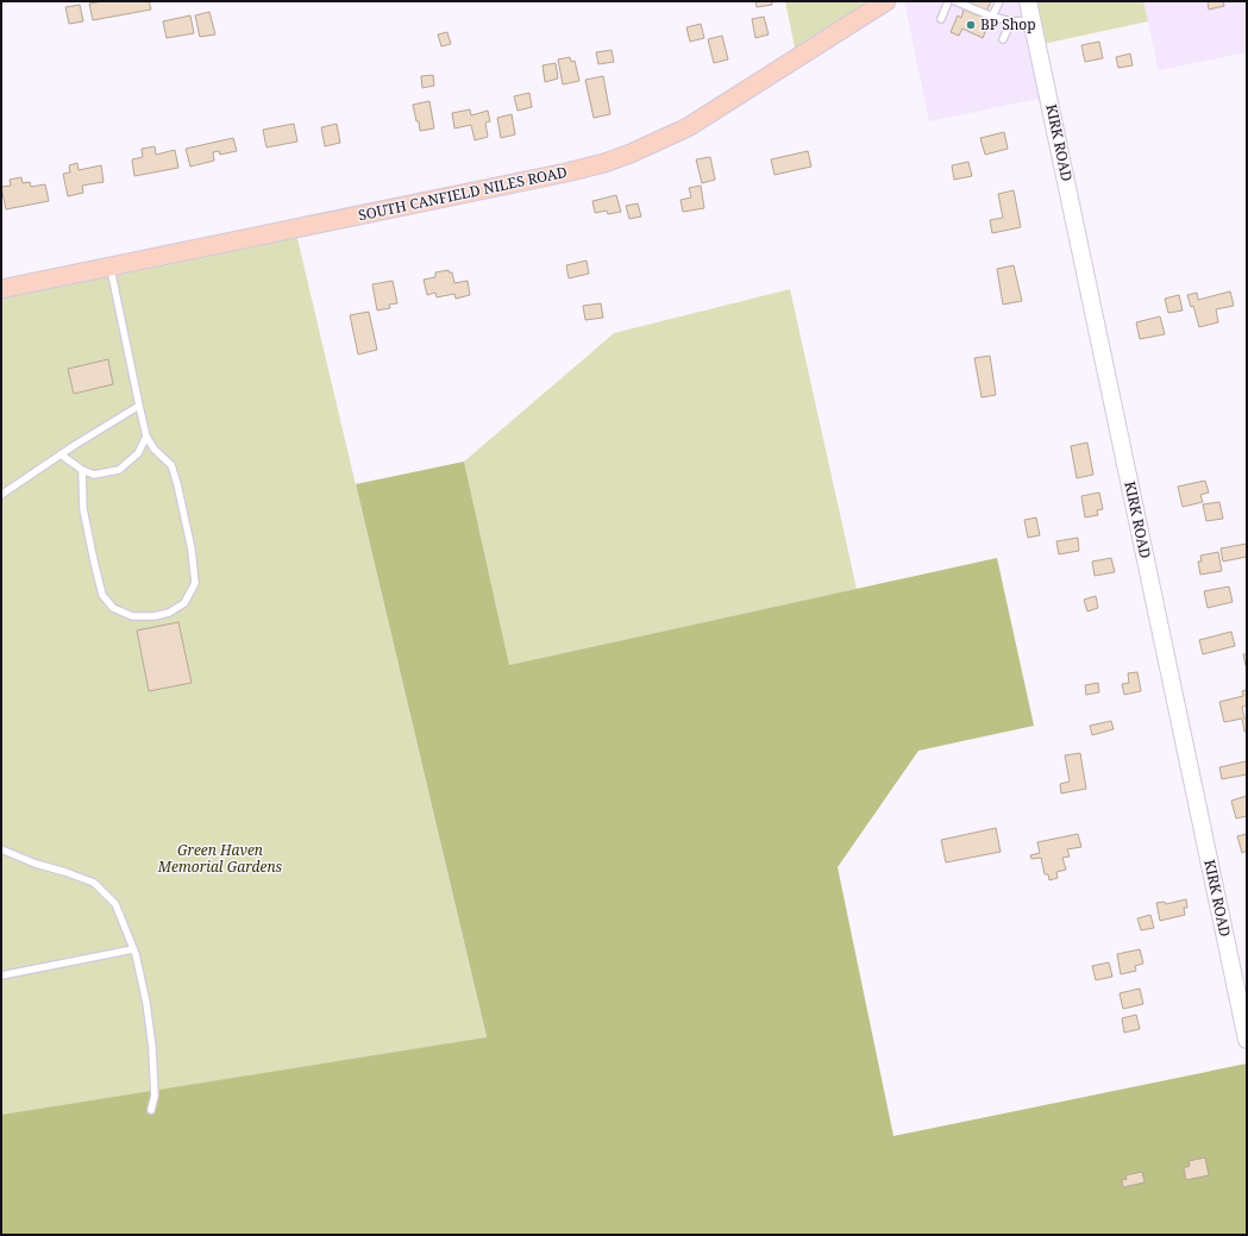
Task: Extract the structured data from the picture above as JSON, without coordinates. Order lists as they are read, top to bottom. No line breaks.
{"streets":{"main road":["SOUTH CANFIELD NILES ROAD"],"street":["KIRK ROAD"]},"parks":["Green Haven Memorial Gardens"],"places":["BP Shop"]}
